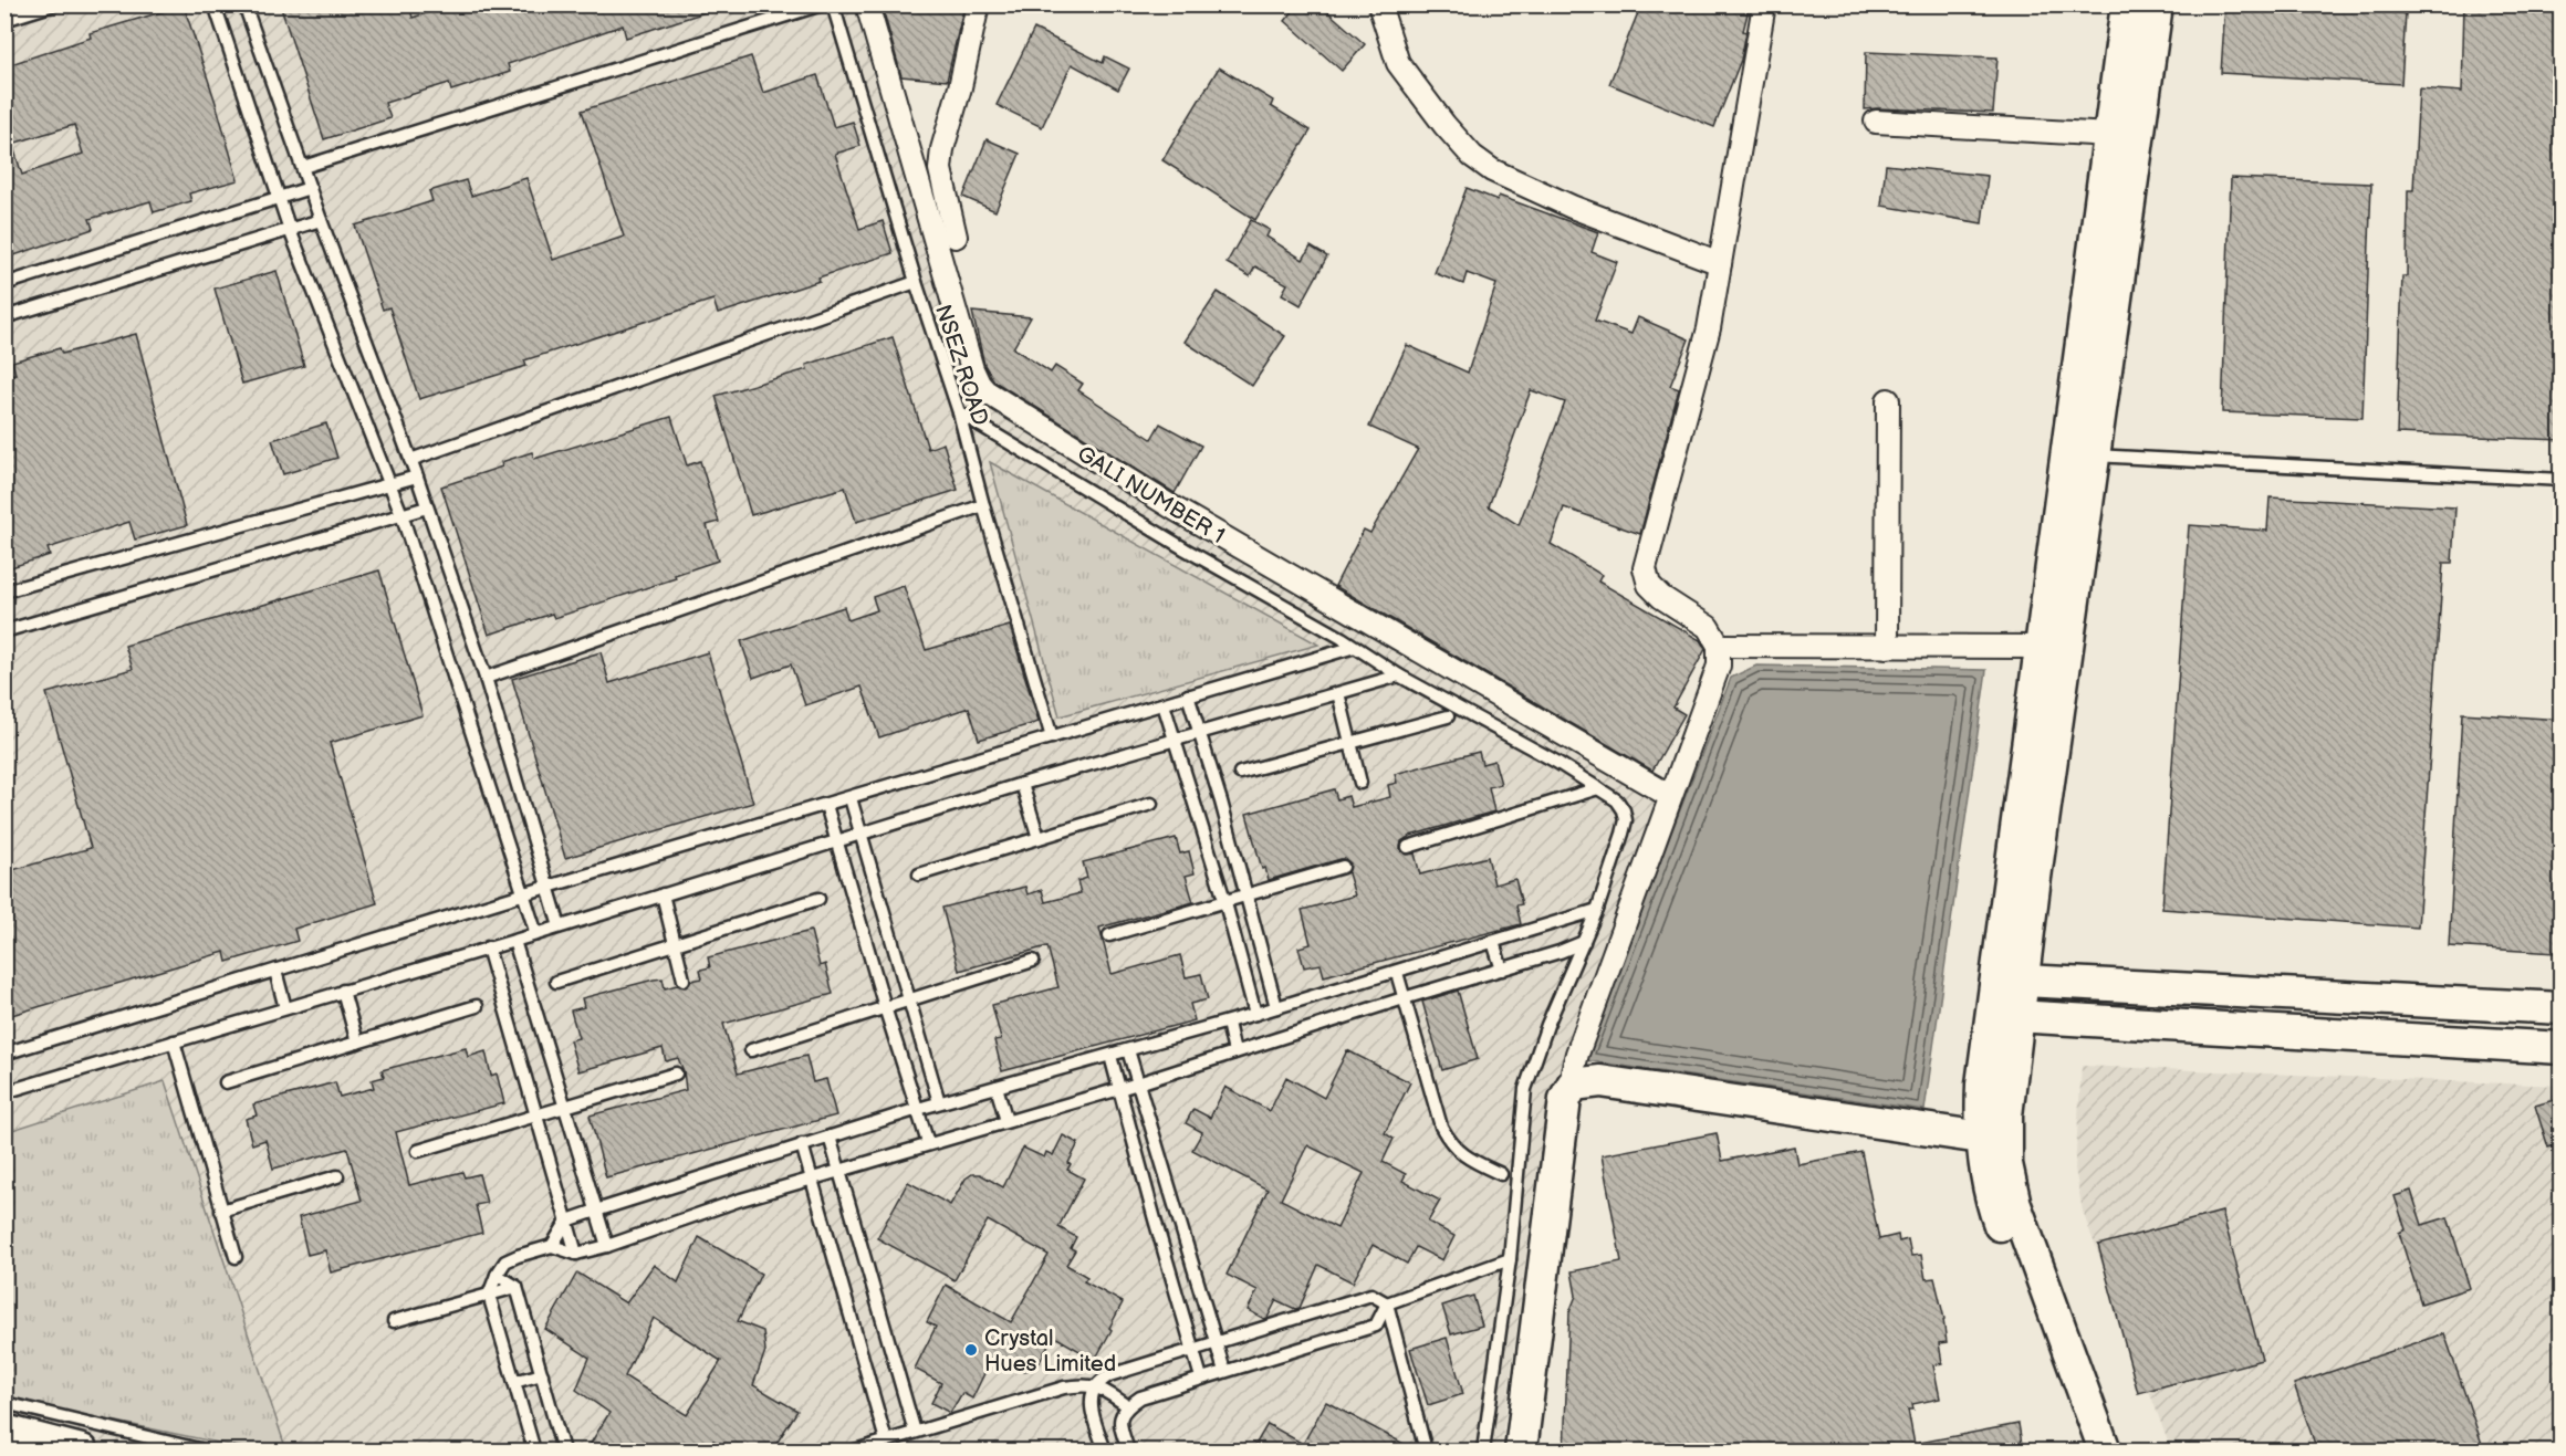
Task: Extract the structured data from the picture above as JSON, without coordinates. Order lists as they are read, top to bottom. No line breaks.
{"streets":{"street":["GALI NUMBER 1"],"lane":["NSEZ ROAD"]},"places":["Crystal Hues Limited"]}
